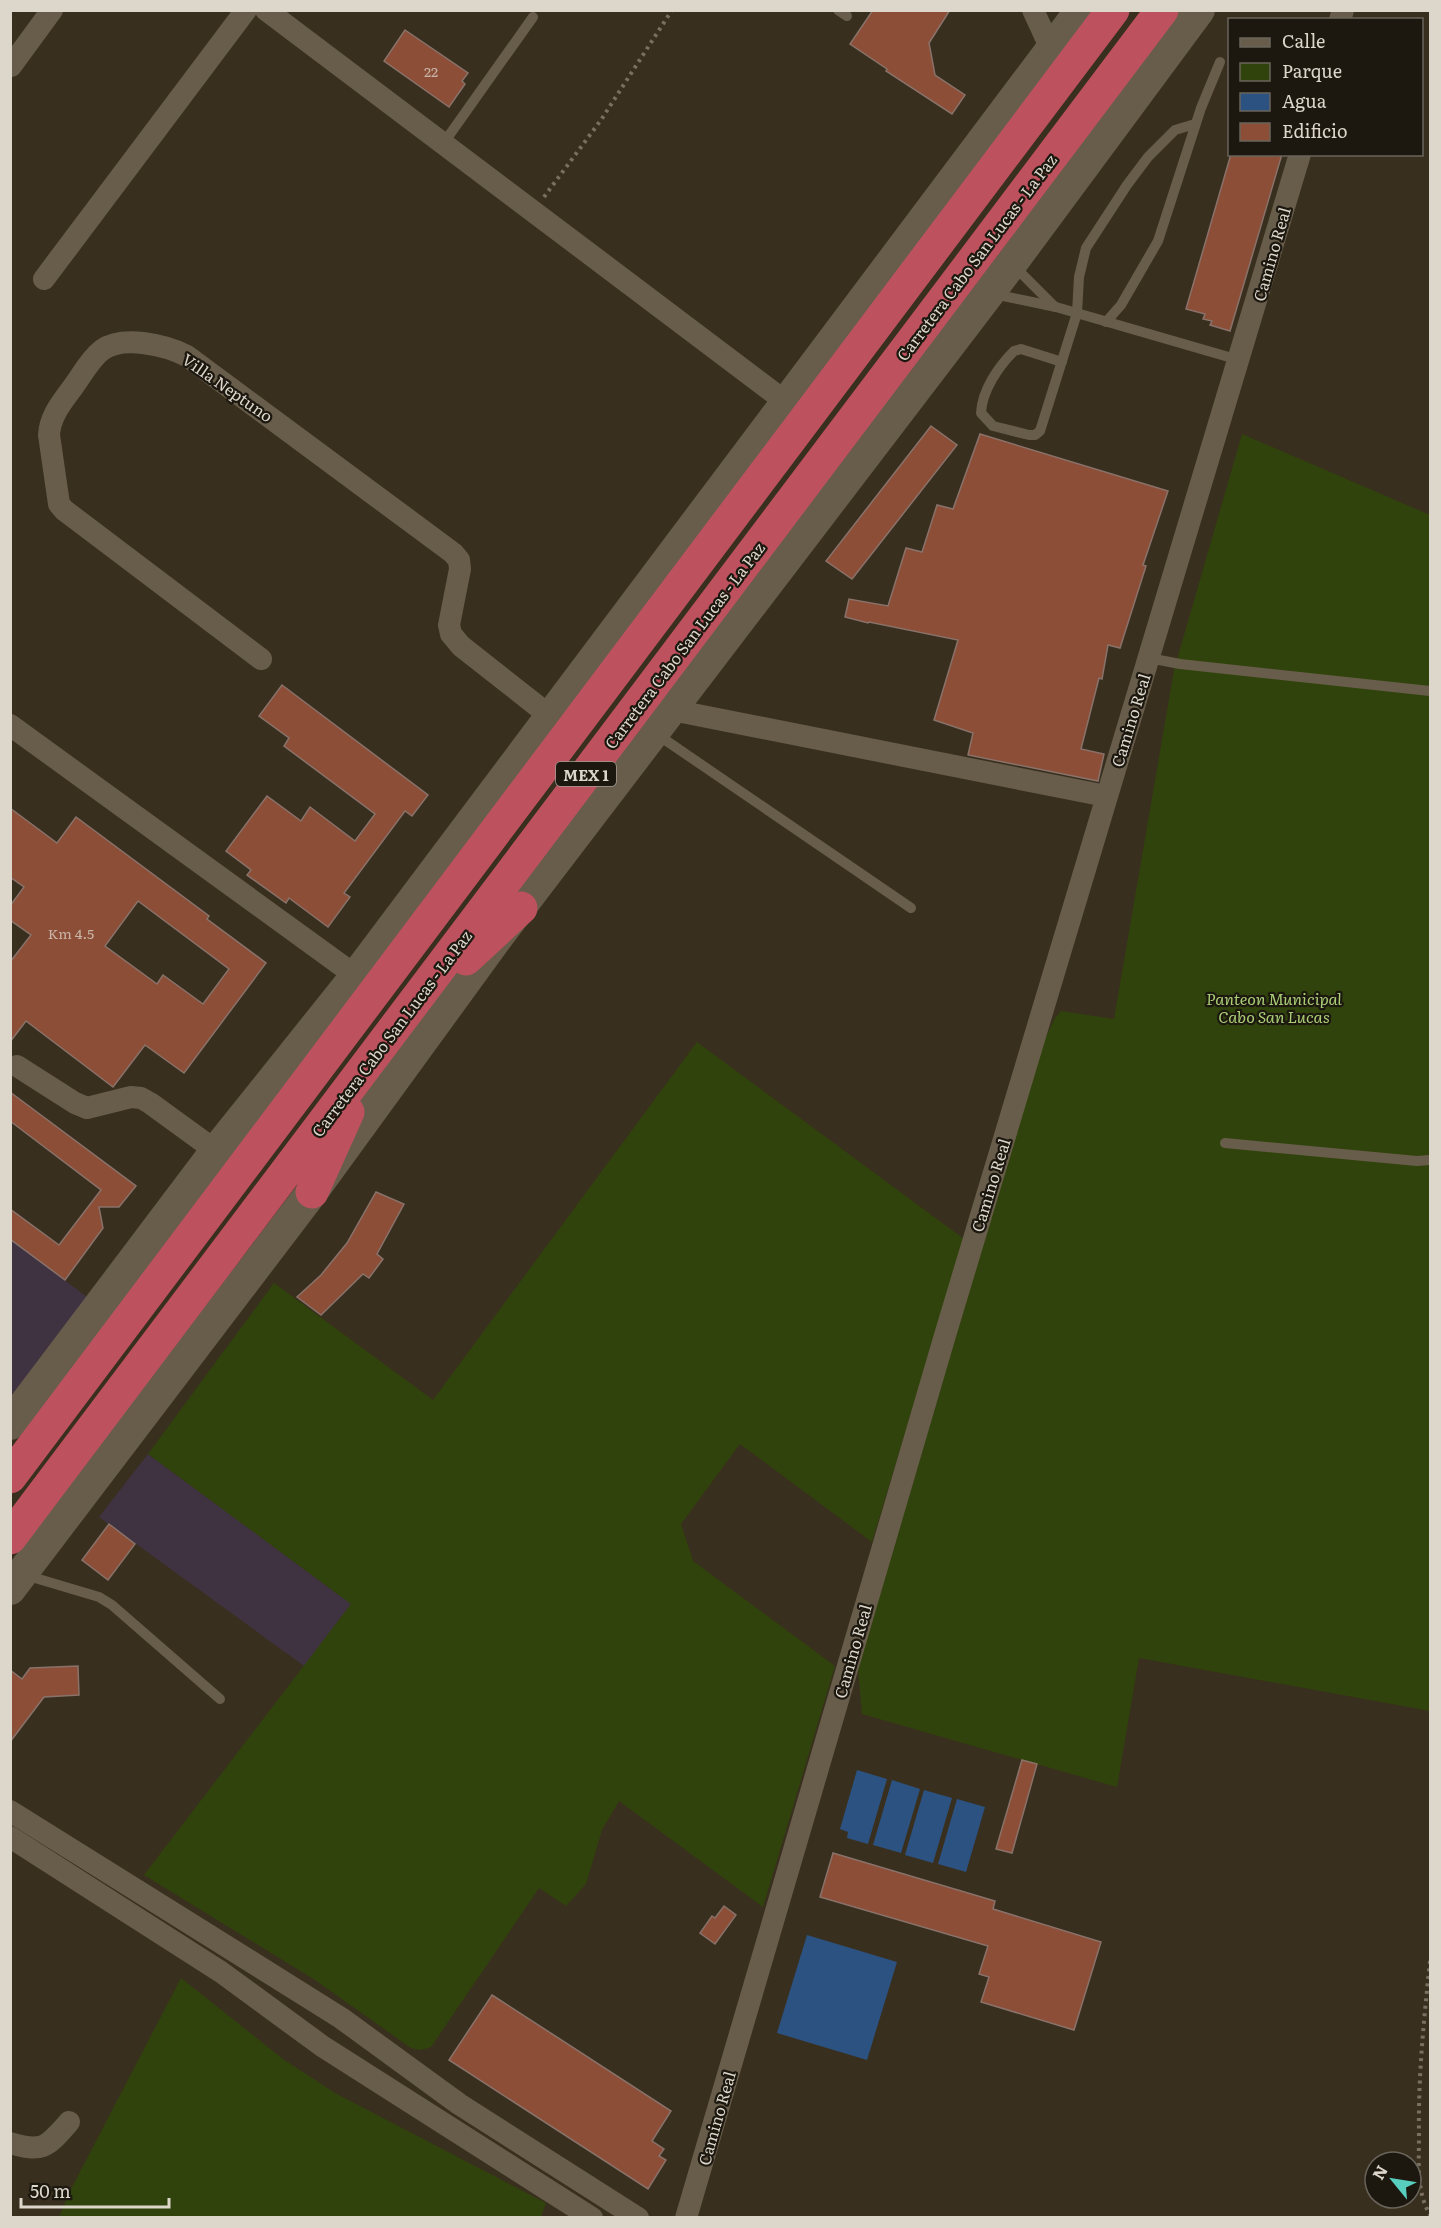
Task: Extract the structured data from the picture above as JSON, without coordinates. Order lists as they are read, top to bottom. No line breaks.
{"streets":{"highway":["Carretera Cabo San Lucas - La Paz","MEX 1"],"street":["Camino Real","Villa Neptuno"]},"parks":["Panteon Municipal Cabo San Lucas"],"house_numbers":["22","Km 4.5"],"legend":["Calle","Parque","Agua","Edificio"],"scale_bar":"50 m","north":"top left"}
